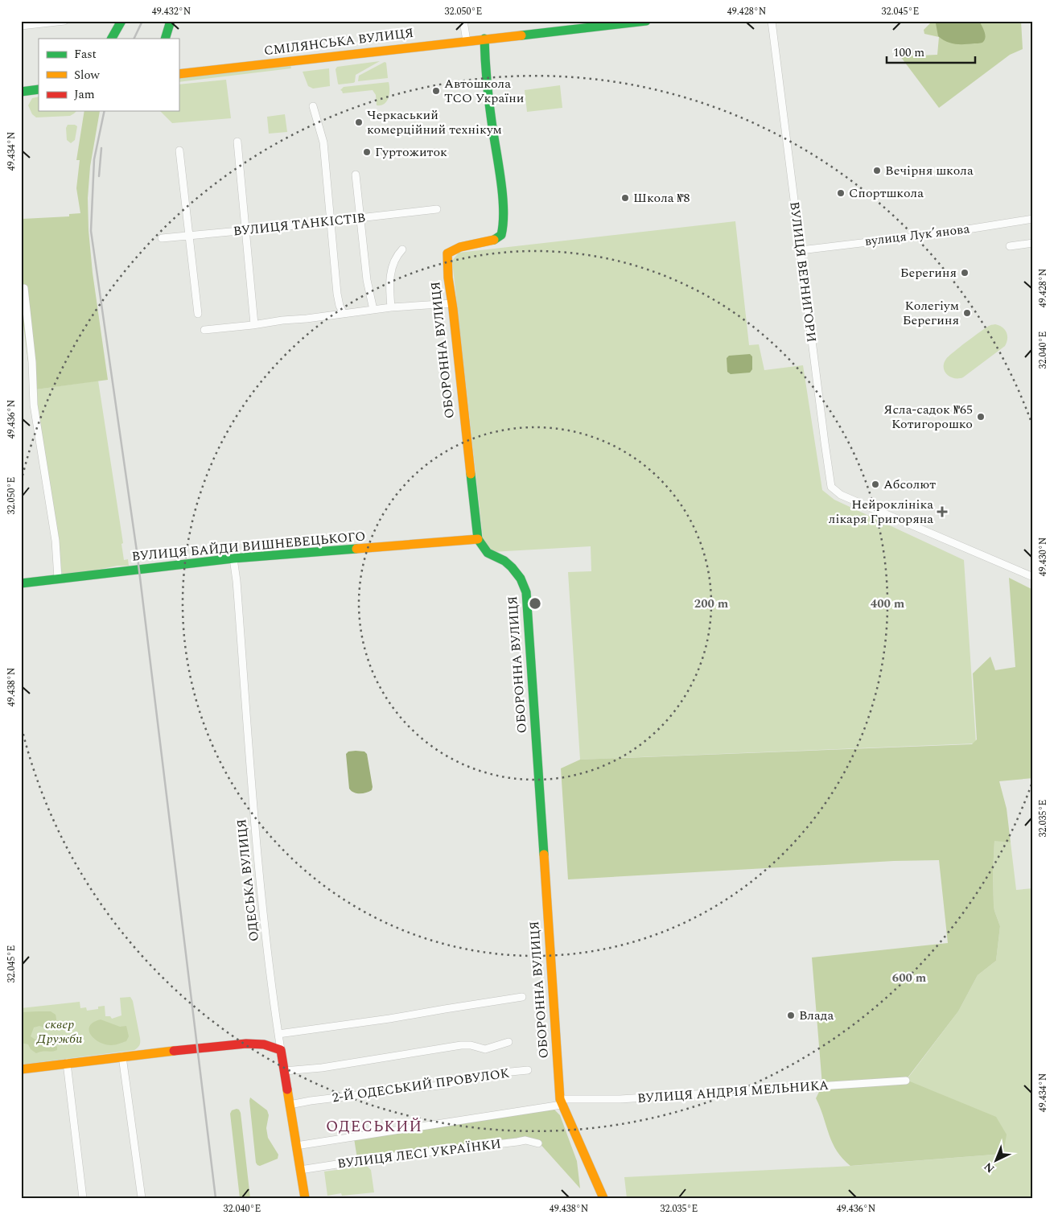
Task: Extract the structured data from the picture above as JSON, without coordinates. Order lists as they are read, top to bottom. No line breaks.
{"streets":{"street":["СМІЛЯНСЬКА ВУЛИЦЯ","ВУЛИЦЯ ТАНКІСТІВ","вулиця Лукʼянова","ВУЛИЦЯ ВЕРНИГОРИ","ОБОРОННА ВУЛИЦЯ","ВУЛИЦЯ БАЙДИ ВИШНЕВЕЦЬКОГО","ОДЕСЬКА ВУЛИЦЯ","2-Й ОДЕСЬКИЙ ПРОВУЛОК","ВУЛИЦЯ АНДРІЯ МЕЛЬНИКА","ВУЛИЦЯ ЛЕСІ УКРАЇНКИ"]},"crossings":[["СМІЛЯНСЬКА ВУЛИЦЯ","ОБОРОННА ВУЛИЦЯ"],["вулиця Лукʼянова","ВУЛИЦЯ ВЕРНИГОРИ"],["ОБОРОННА ВУЛИЦЯ","ВУЛИЦЯ БАЙДИ ВИШНЕВЕЦЬКОГО"],["ОБОРОННА ВУЛИЦЯ","ВУЛИЦЯ АНДРІЯ МЕЛЬНИКА"],["ОБОРОННА ВУЛИЦЯ","ВУЛИЦЯ ЛЕСІ УКРАЇНКИ"],["ВУЛИЦЯ БАЙДИ ВИШНЕВЕЦЬКОГО","ОДЕСЬКА ВУЛИЦЯ"],["ОДЕСЬКА ВУЛИЦЯ","2-Й ОДЕСЬКИЙ ПРОВУЛОК"],["ОДЕСЬКА ВУЛИЦЯ","ВУЛИЦЯ ЛЕСІ УКРАЇНКИ"],["ВУЛИЦЯ АНДРІЯ МЕЛЬНИКА","ВУЛИЦЯ ЛЕСІ УКРАЇНКИ"]],"districts":["ОДЕСЬКИЙ"],"parks":["сквер Дружби"],"places":{"other":["Автошкола ТСО України","Черкаський комерційний технікум","Гуртожиток","Вечірня школа","Спортшкола","Школа №8","Берегиня","Колегіум Берегиня","Ясла-садок №65 Котигорошко","Абсолют","Влада"],"health":["Нейроклініка лікаря Григоряна"]},"legend":["Fast","Slow","Jam"],"scale_bar":"100 m","north":"bottom left","coordinates":["49.432°N","32.050°E","49.428°N","32.045°E","49.434°N","32.040°E","49.436°N","49.430°N","49.438°N","32.035°E"],"rings":["200 m","400 m","600 m"]}
